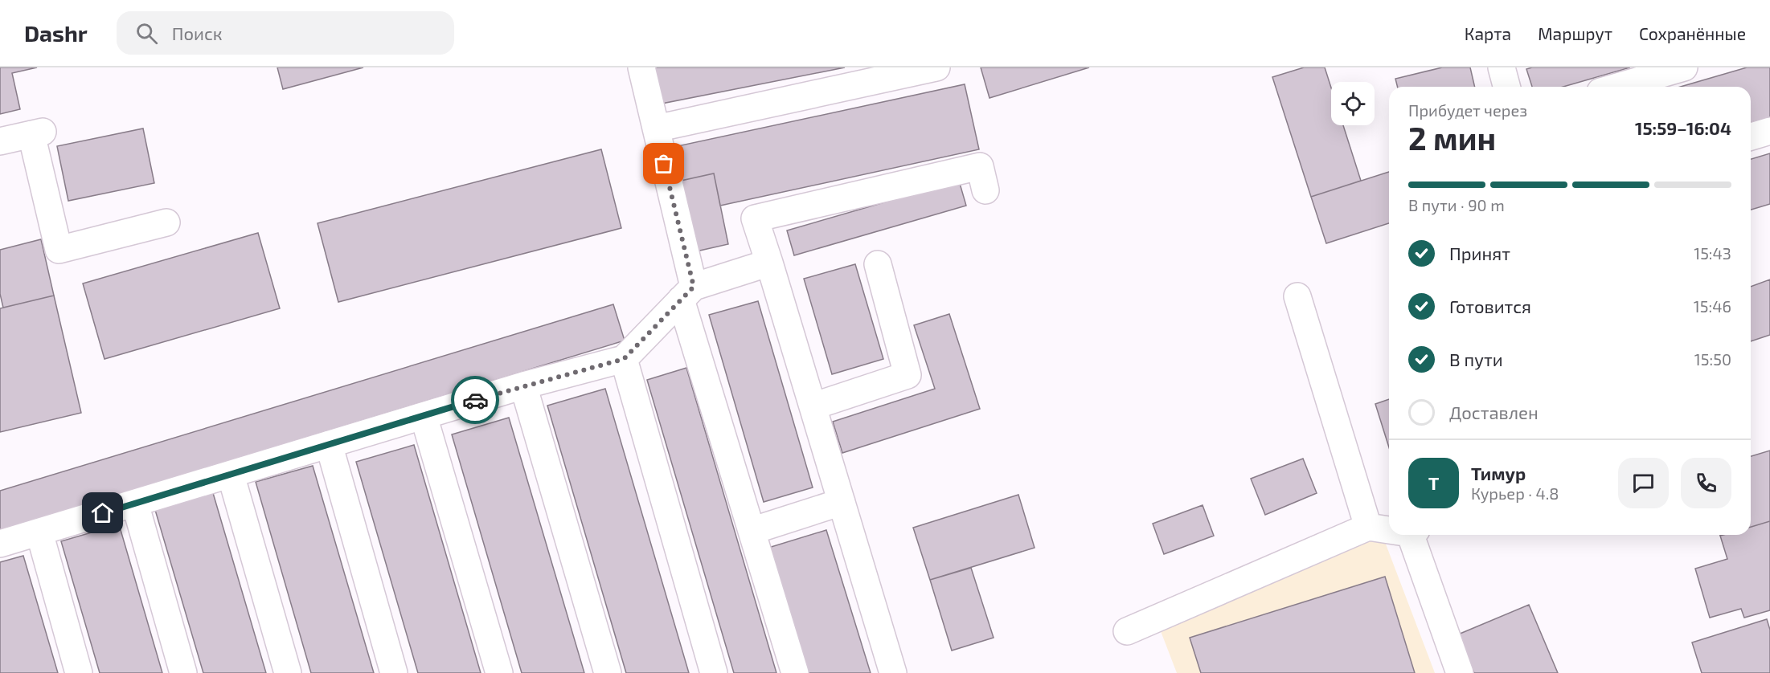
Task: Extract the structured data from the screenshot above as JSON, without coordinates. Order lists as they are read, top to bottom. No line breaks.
{"page":{"header":"Dashr","search":"Поиск","nav":["Карта","Маршрут","Сохранённые"],"heading":["2 мин","Прибудет через","15:59–16:04"],"panel":["Тимур","Курьер · 4.8"],"bar":"В пути · 90 m","list":[["Принят","15:43"],["Готовится","15:46"],["В пути","15:50"],"Доставлен"],"round":"Т"}}
